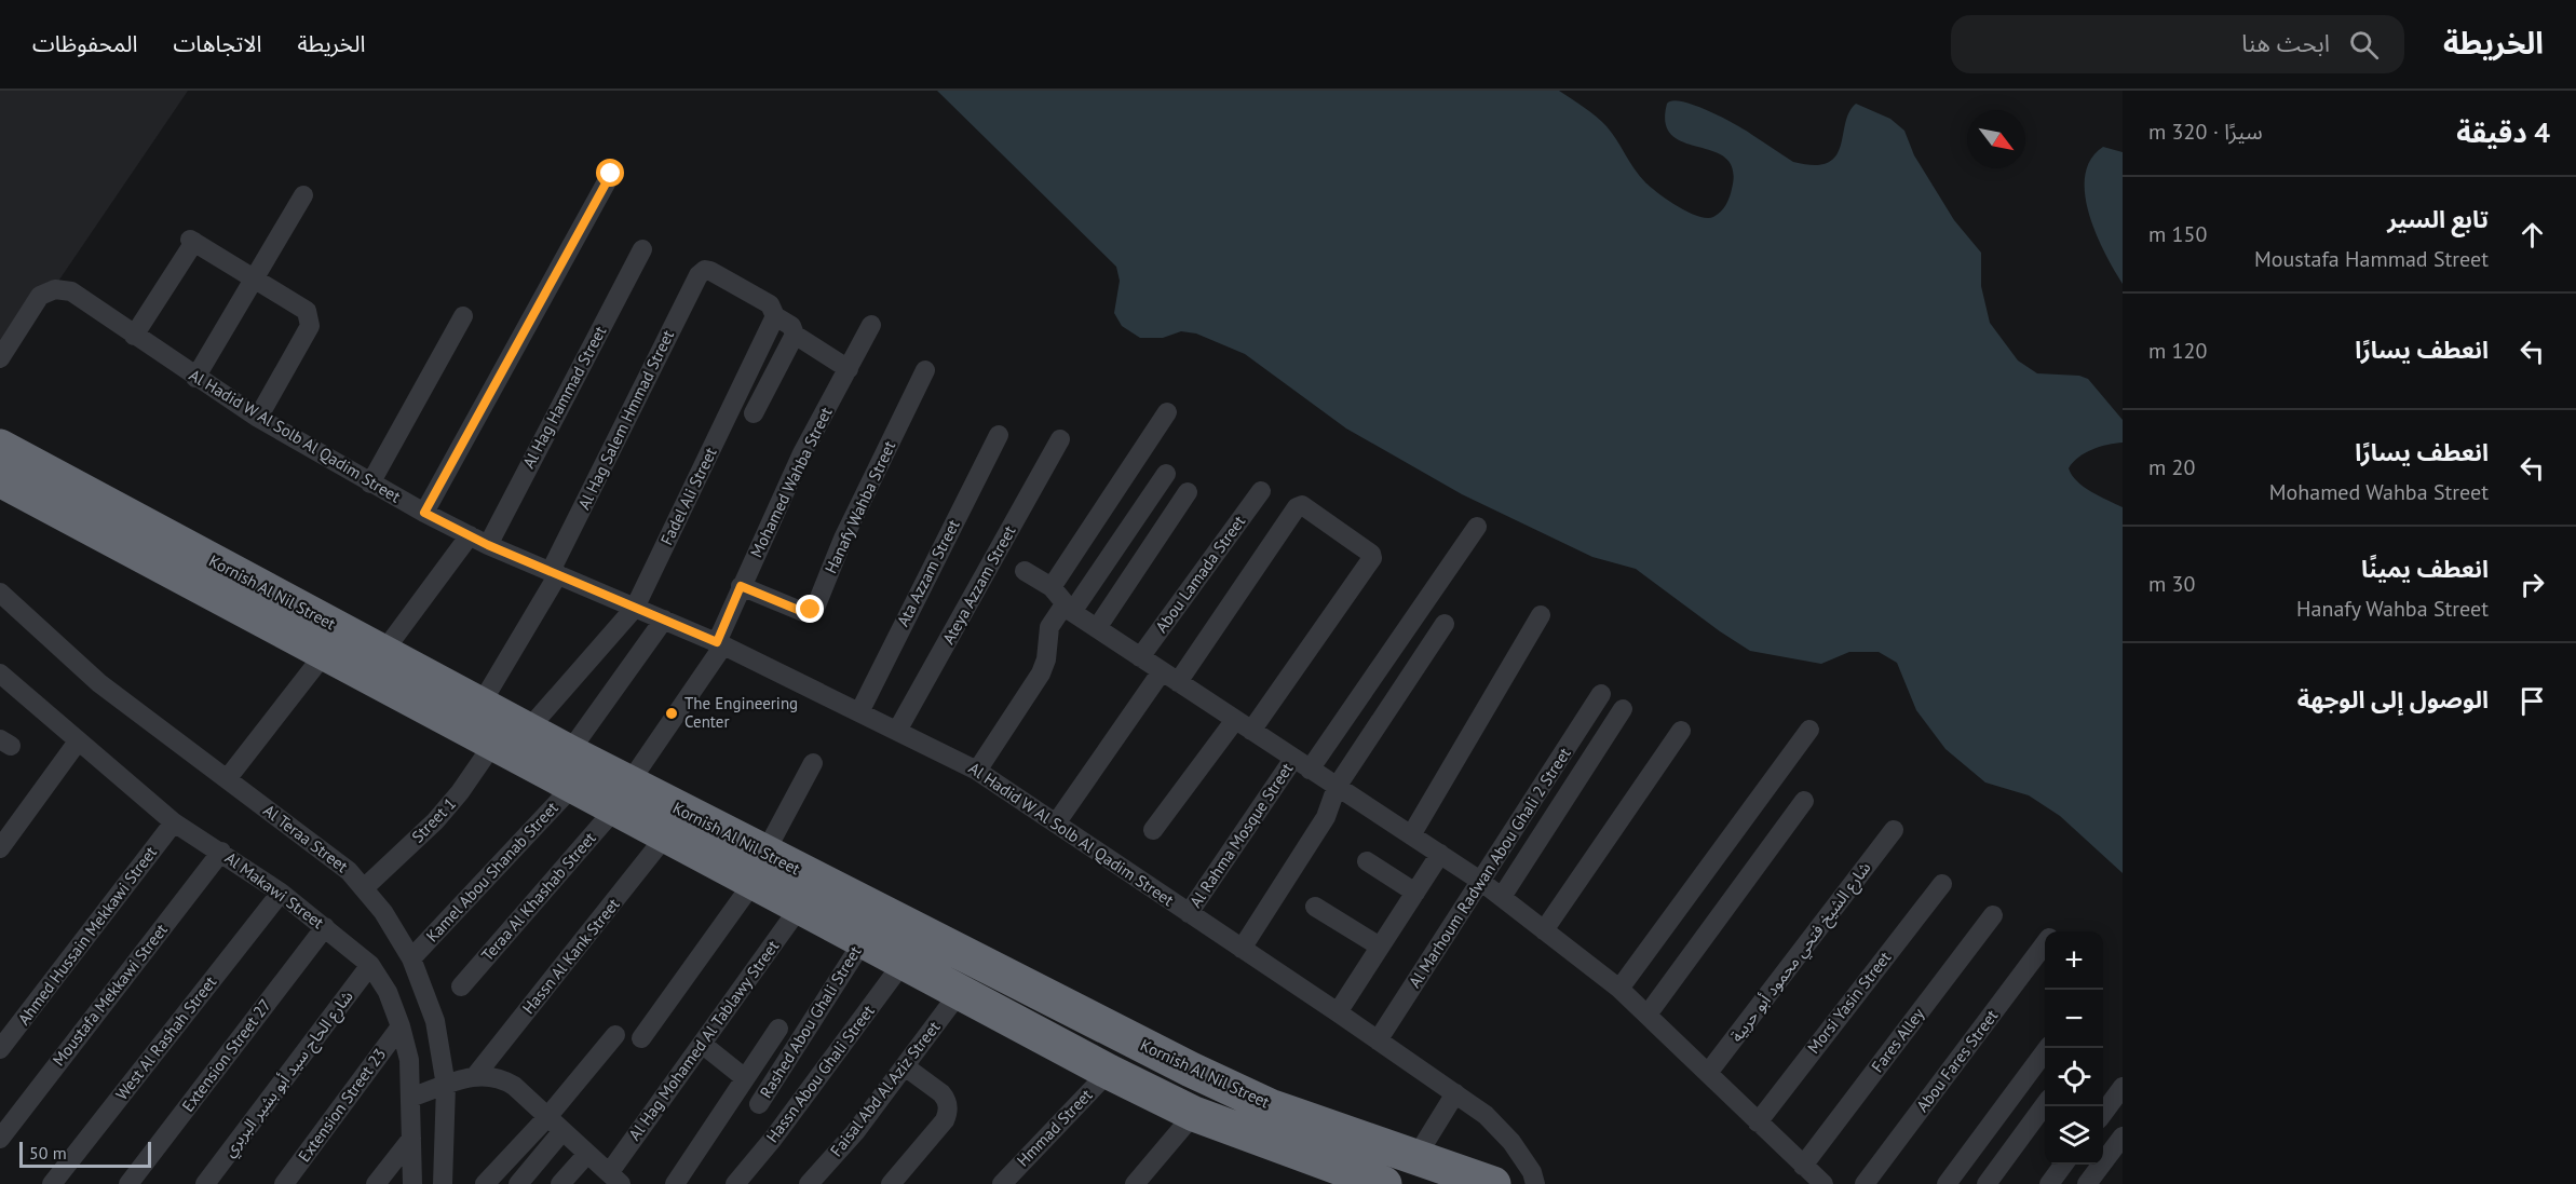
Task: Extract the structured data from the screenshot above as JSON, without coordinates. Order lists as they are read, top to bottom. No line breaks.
{"streets":{"highway":["Kornish Al Nil Street"],"street":["Al Hag Hammad Street","Al Hag Salem Hmmad Street","Al Hadid W Al Solb Al Qadim Street","Mohamed Wahba Street","Fadel Ali Street","Hanafy Wahba Street","Ata Azzam Street","Abou Lamada Street","Ateya Azzam Street","Street 1","Al Rahma Mosque Street","Al Teraa Street","Al Marhoum Radwan Abou Ghali 2 Street","Kamel Abou Shanab Street","Al Makawi Street","Teraa Al Khashab Street","Ahmed Hussain Mekkawi Street","شارع الشيخ فتحي محمود أبو حربية","Hassn Al Kank Street","Moustafa Mekkawi Street","Morsi Yasin Street","Rashed Abou Ghali Street","West Al Rashah Street","Al Hag Mohamed Al Tablawy Street","Fares Alley","Extension Street 27","Abou Fares Street","شارع الحاج سيد أبو بشير البربري","Hassn Abou Ghali Street","Faisal Abd Al Aziz Street","Extension Street 23","Hmmad Street"]},"crossings":[["Al Hag Hammad Street","Al Hadid W Al Solb Al Qadim Street"],["Al Hag Salem Hmmad Street","Al Hadid W Al Solb Al Qadim Street"],["Al Hag Salem Hmmad Street","Fadel Ali Street"],["Al Hag Salem Hmmad Street","Kornish Al Nil Street"],["Al Hadid W Al Solb Al Qadim Street","Mohamed Wahba Street"],["Al Hadid W Al Solb Al Qadim Street","Fadel Ali Street"],["Al Hadid W Al Solb Al Qadim Street","Ata Azzam Street"],["Al Hadid W Al Solb Al Qadim Street","Ateya Azzam Street"],["Al Hadid W Al Solb Al Qadim Street","Al Rahma Mosque Street"],["Al Hadid W Al Solb Al Qadim Street","Al Marhoum Radwan Abou Ghali 2 Street"],["Al Hadid W Al Solb Al Qadim Street","Kamel Abou Shanab Street"],["Al Hadid W Al Solb Al Qadim Street","Teraa Al Khashab Street"],["Mohamed Wahba Street","Hanafy Wahba Street"],["Mohamed Wahba Street","Teraa Al Khashab Street"],["Fadel Ali Street","Kornish Al Nil Street"],["Kornish Al Nil Street","Street 1"],["Kornish Al Nil Street","Kamel Abou Shanab Street"],["Kornish Al Nil Street","Teraa Al Khashab Street"],["Kornish Al Nil Street","Hassn Al Kank Street"],["Kornish Al Nil Street","Rashed Abou Ghali Street"],["Kornish Al Nil Street","Al Hag Mohamed Al Tablawy Street"],["Kornish Al Nil Street","Hassn Abou Ghali Street"],["Kornish Al Nil Street","Faisal Abd Al Aziz Street"],["Kornish Al Nil Street","Hmmad Street"],["Street 1","Al Teraa Street"],["Al Teraa Street","Kamel Abou Shanab Street"],["Al Makawi Street","Ahmed Hussain Mekkawi Street"],["Al Makawi Street","Moustafa Mekkawi Street"],["Al Makawi Street","West Al Rashah Street"],["Al Makawi Street","Extension Street 27"],["Al Makawi Street","شارع الحاج سيد أبو بشير البربري"],["Al Makawi Street","Extension Street 23"]],"places":["The Engineering Center"],"scale_bar":"50 m","north":"bottom right","page":{"header":"الخريطة","search":"ابحث هنا","nav":["الخريطة","الاتجاهات","المحفوظات"],"heading":["4 دقيقة","سيرًا · 320 m"],"list":[["تابع السير","Moustafa Hammad Street","150 m"],["انعطف يسارًا","120 m"],["انعطف يسارًا","Mohamed Wahba Street","20 m"],["انعطف يمينًا","Hanafy Wahba Street","30 m"],"الوصول إلى الوجهة"],"map_buttons":["+","−"],"scale":"50 m"}}
